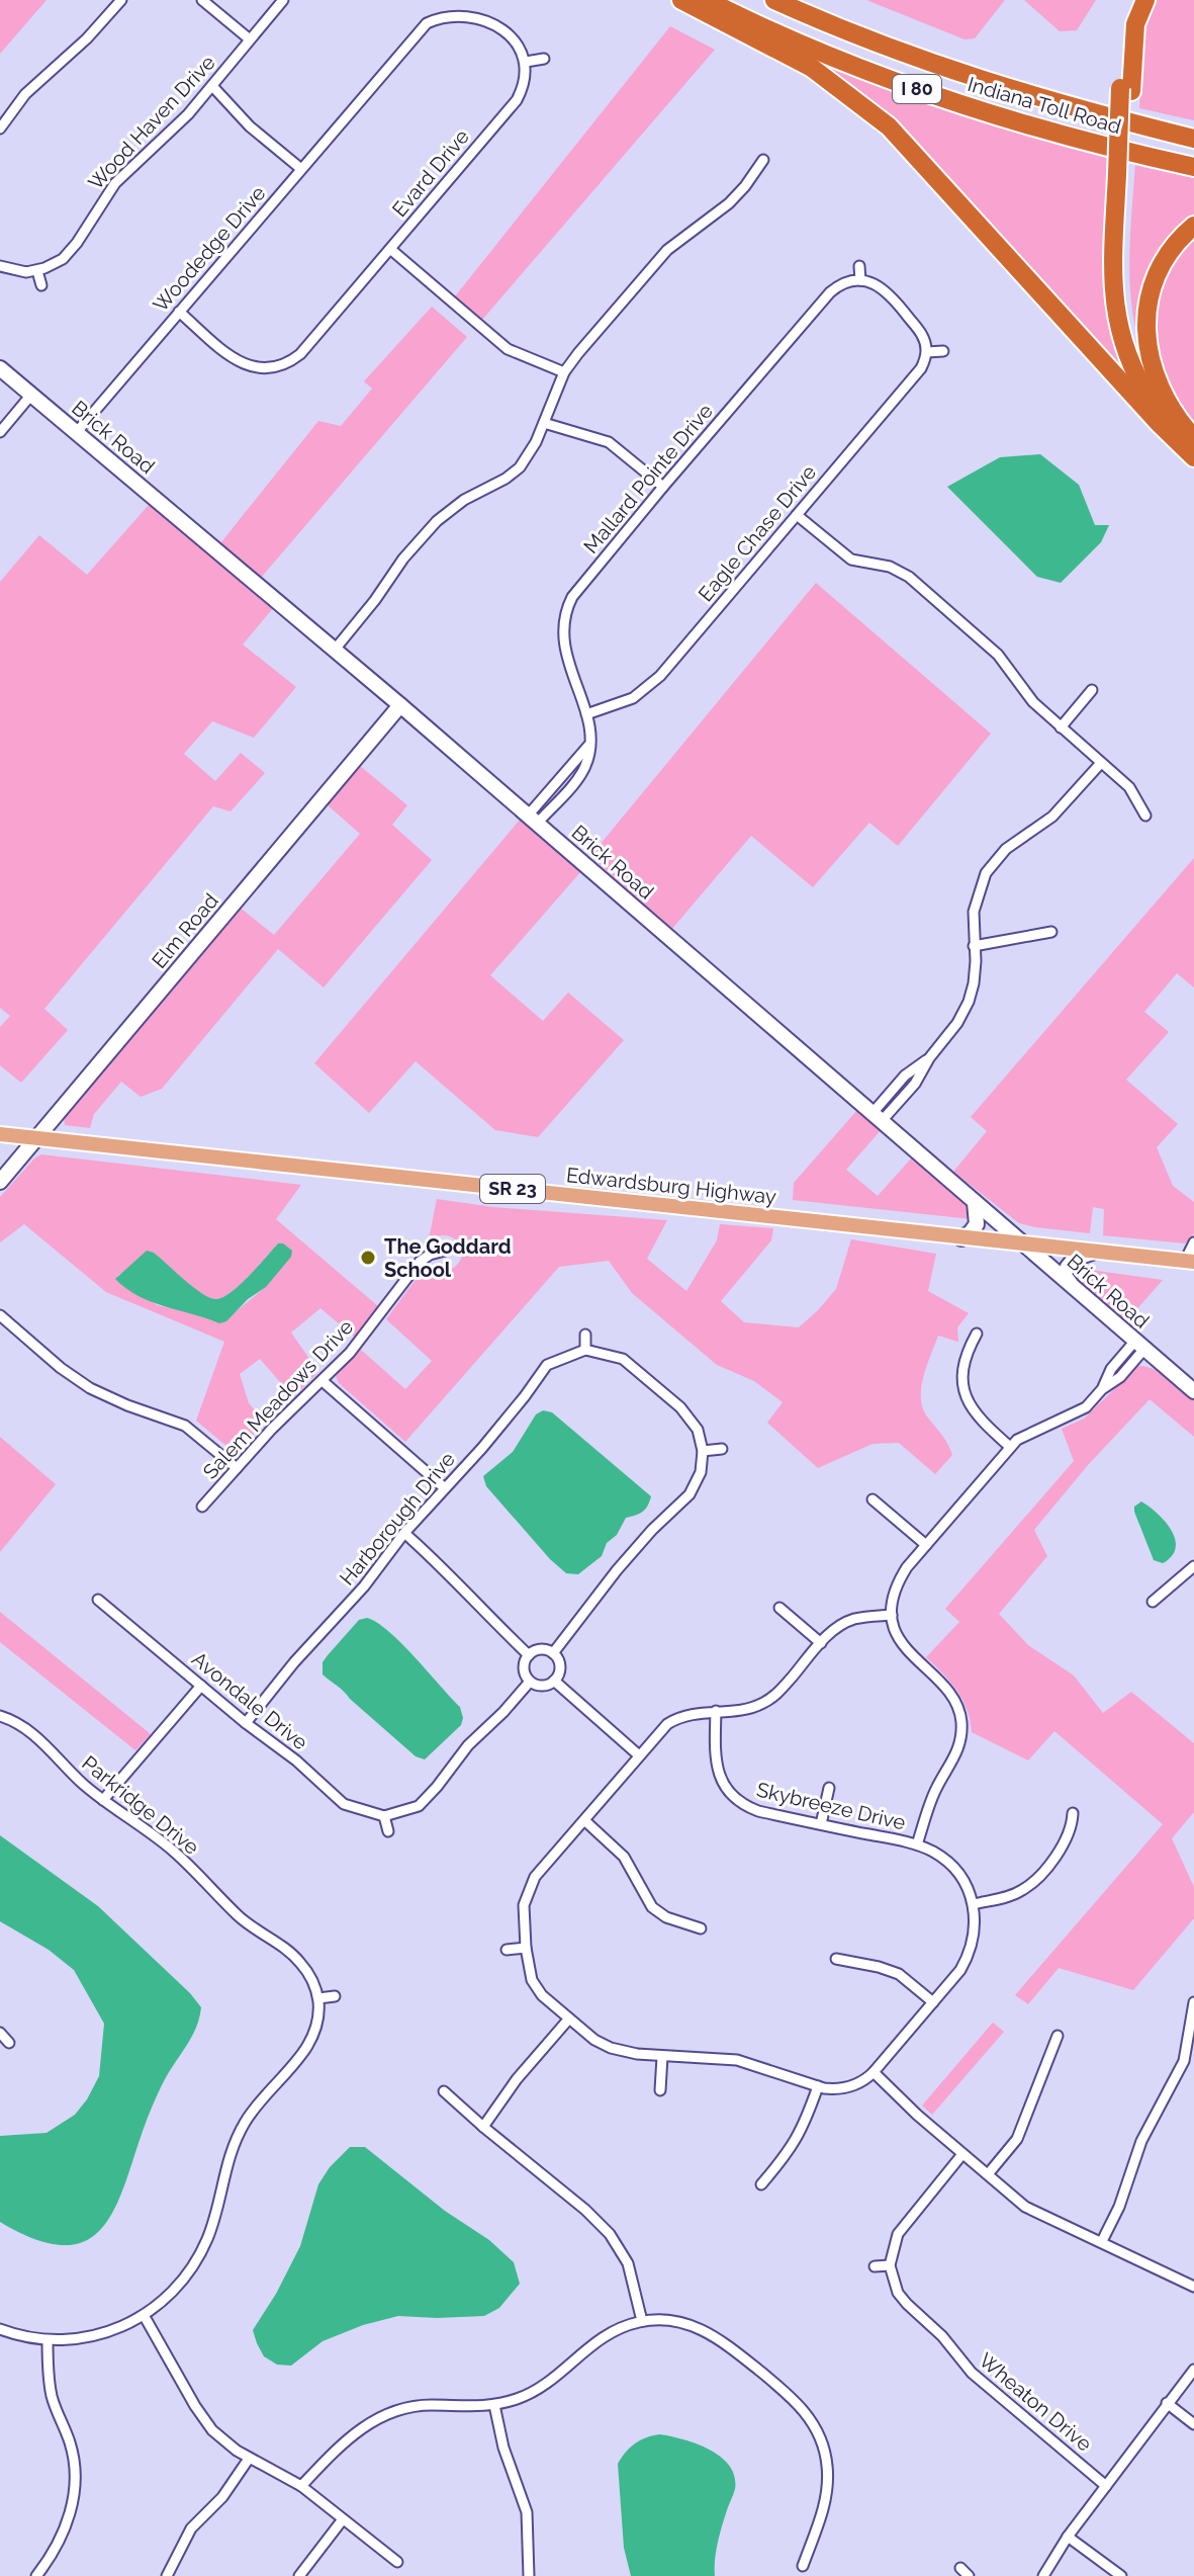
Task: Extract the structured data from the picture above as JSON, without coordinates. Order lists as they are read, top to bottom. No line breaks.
{"streets":{"highway":["I 80","Indiana Toll Road"],"main road":["Edwardsburg Highway","SR 23"],"street":["Wood Haven Drive","Evard Drive","Woodedge Drive","Brick Road","Mallard Pointe Drive","Eagle Chase Drive","Elm Road","Salem Meadows Drive","Harborough Drive","Avondale Drive","Parkridge Drive","Skybreeze Drive","Wheaton Drive"]},"crossings":[["Evard Drive","Woodedge Drive"],["Woodedge Drive","Brick Road"],["Brick Road","Mallard Pointe Drive"],["Brick Road","Elm Road"],["Brick Road","Edwardsburg Highway"],["Mallard Pointe Drive","Eagle Chase Drive"],["Elm Road","Edwardsburg Highway"],["Harborough Drive","Avondale Drive"]],"places":["The Goddard School"]}
